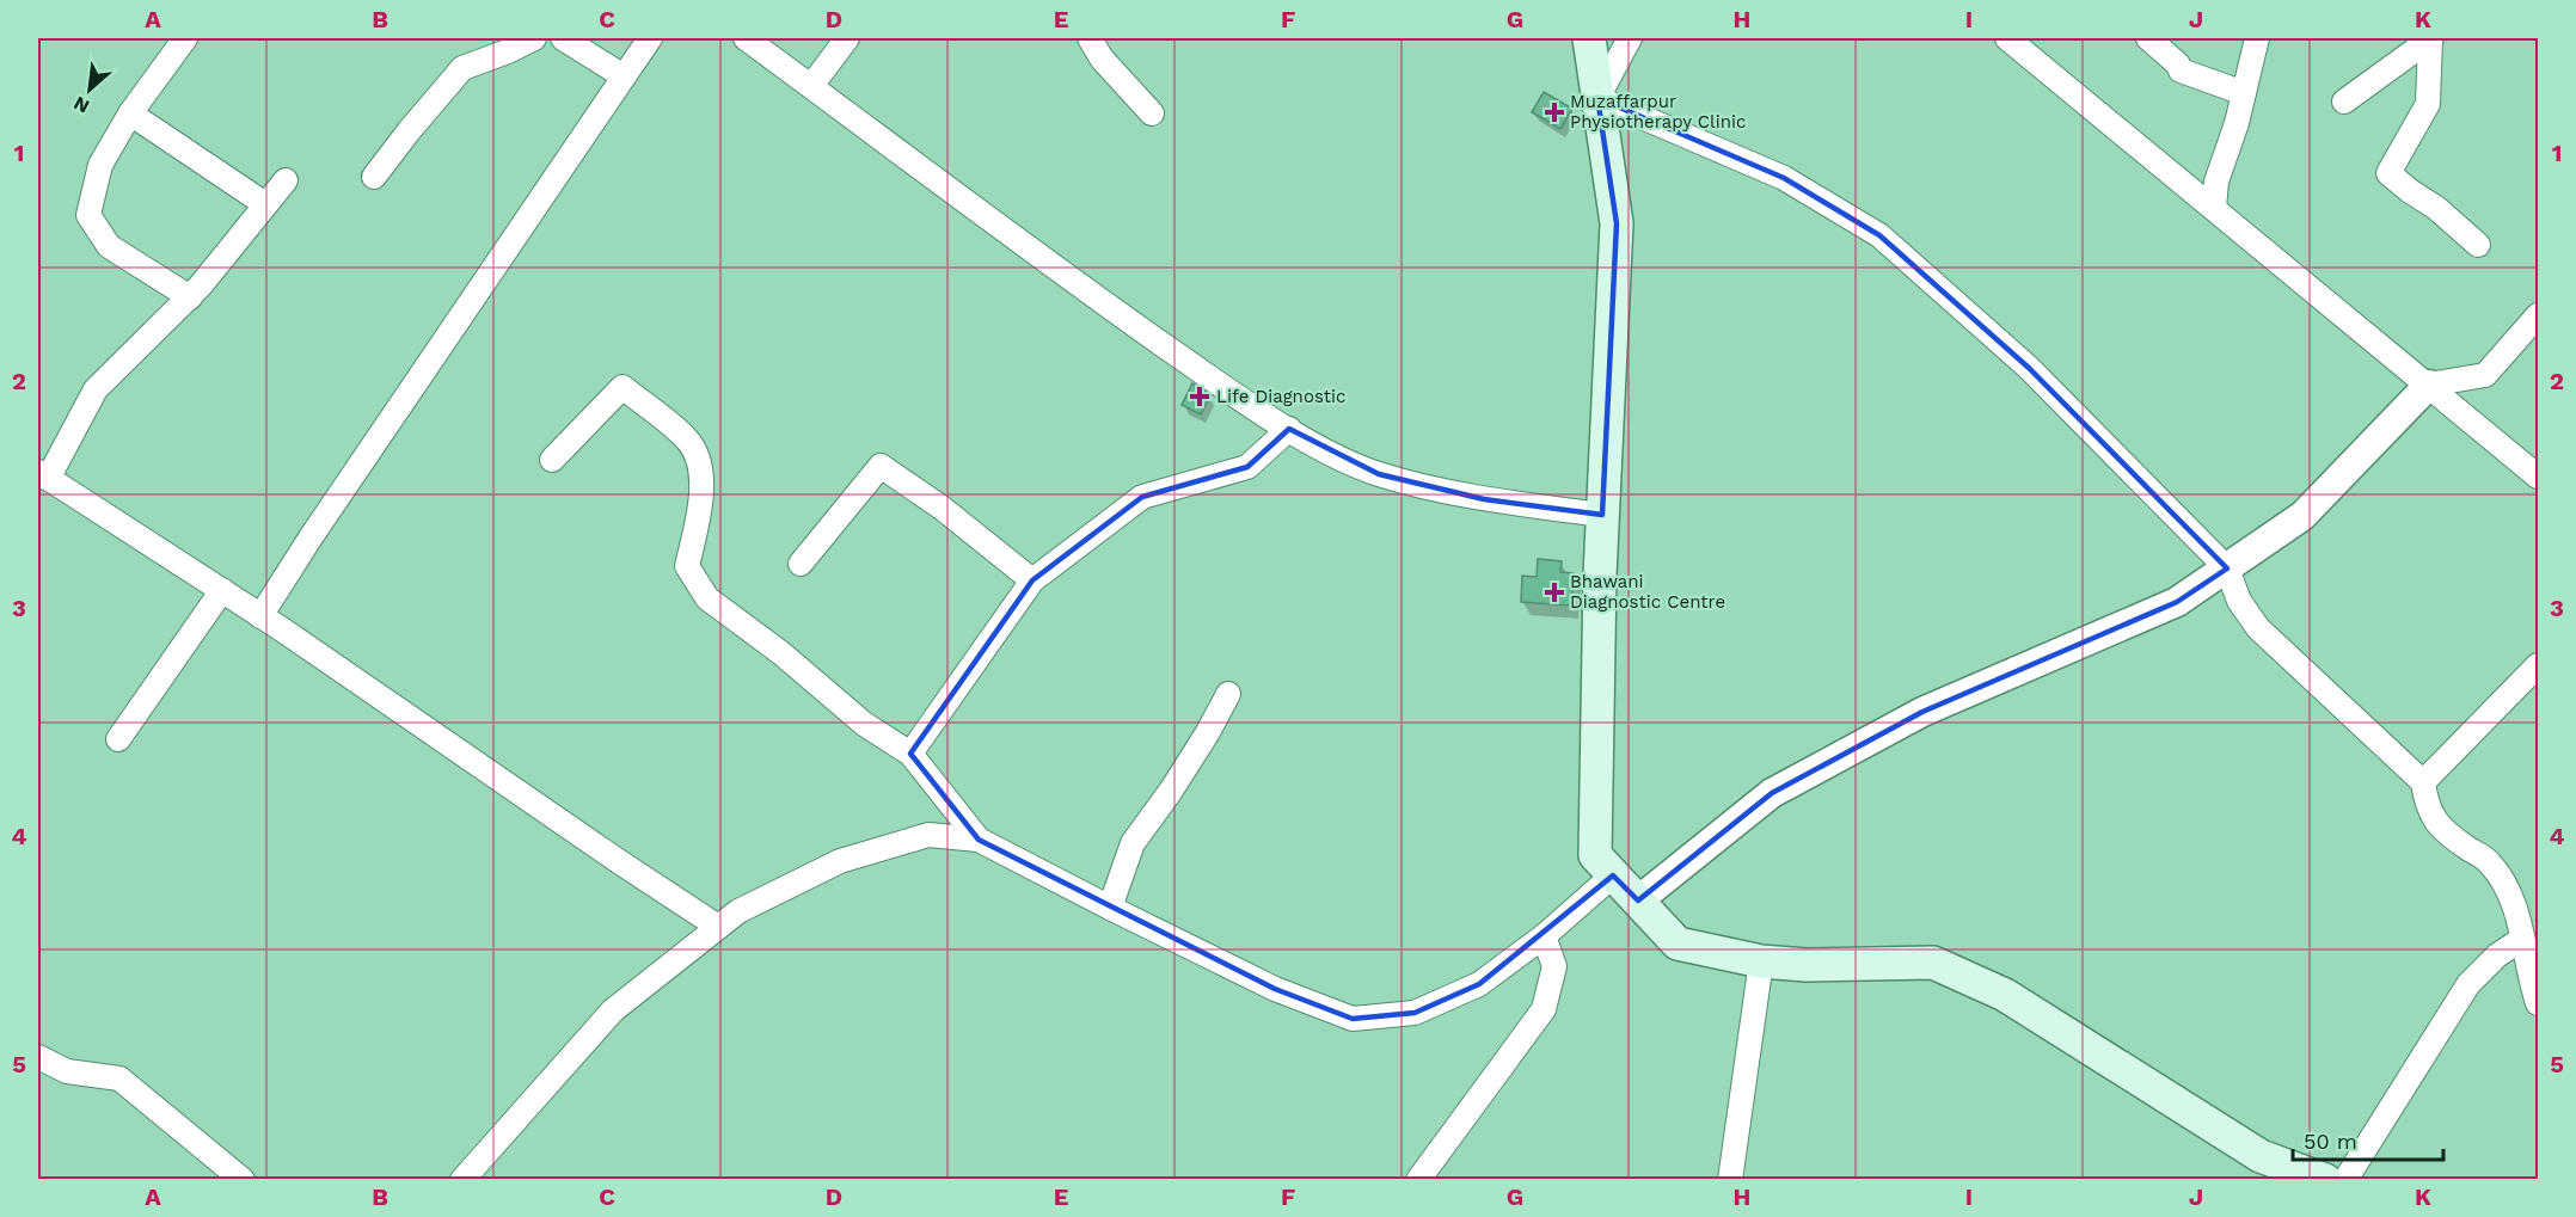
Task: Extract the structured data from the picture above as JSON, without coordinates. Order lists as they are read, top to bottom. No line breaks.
{"places":{"health":["Muzaffarpur Physiotherapy Clinic","Life Diagnostic","Bhawani Diagnostic Centre"]},"scale_bar":"50 m","north":"bottom left","grid":{"columns":["A","B","C","D","E","F","G","H","I","J","K"],"rows":["1","2","3","4","5"]}}
